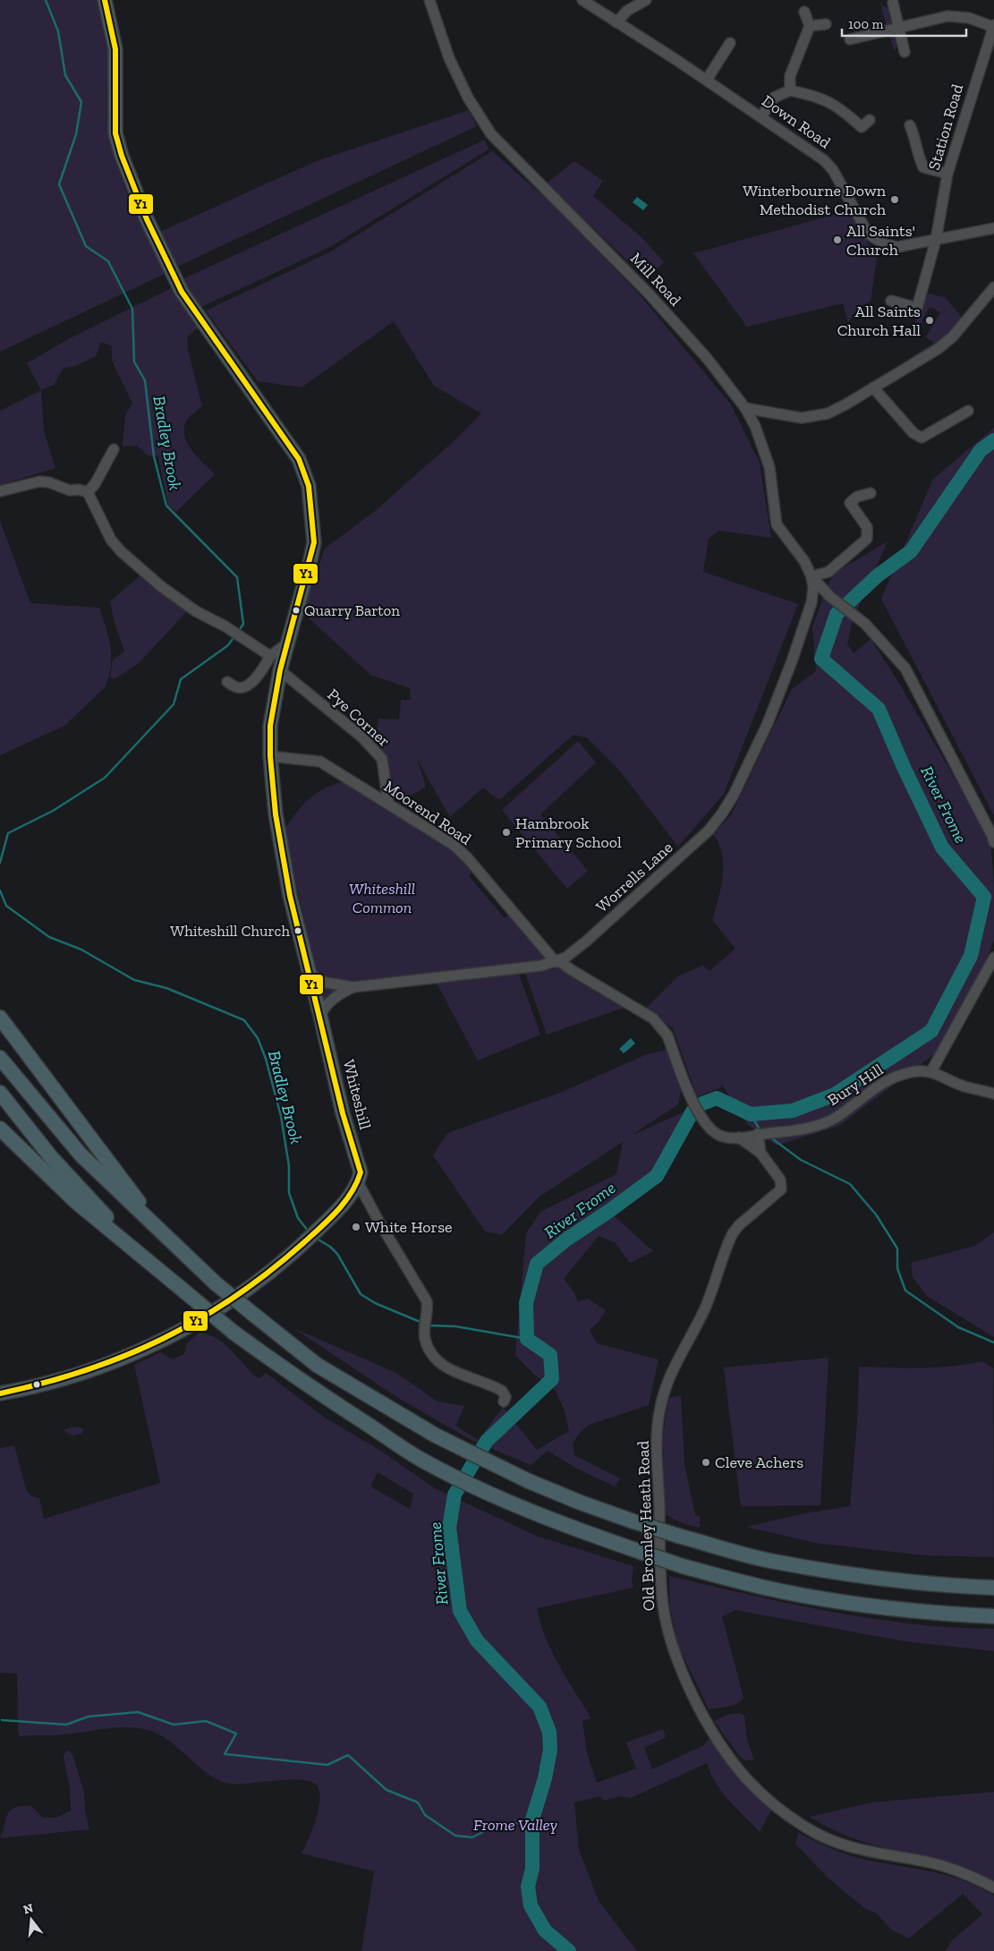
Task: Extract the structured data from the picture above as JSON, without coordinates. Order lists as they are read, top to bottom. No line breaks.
{"streets":{"main road":["Whiteshill"],"street":["Down Road","Station Road","Mill Road","Pye Corner","Moorend Road","Worrells Lane","Bury Hill","Old Bromley Heath Road"]},"crossings":[["Down Road","Station Road"],["Mill Road","Worrells Lane"],["Pye Corner","Moorend Road"],["Pye Corner","Whiteshill"],["Moorend Road","Worrells Lane"],["Moorend Road","Bury Hill"],["Moorend Road","Whiteshill"],["Moorend Road","Old Bromley Heath Road"],["Worrells Lane","Whiteshill"],["Bury Hill","Old Bromley Heath Road"]],"water":["Bradley Brook","River Frome"],"parks":["Whiteshill Common","Frome Valley"],"places":["Winterbourne Down Methodist Church","All Saints' Church","All Saints Church Hall","Quarry Barton","Hambrook Primary School","Whiteshill Church","White Horse","Cleve Achers"],"lines":["transit line Y1"],"scale_bar":"100 m","north":"top"}
